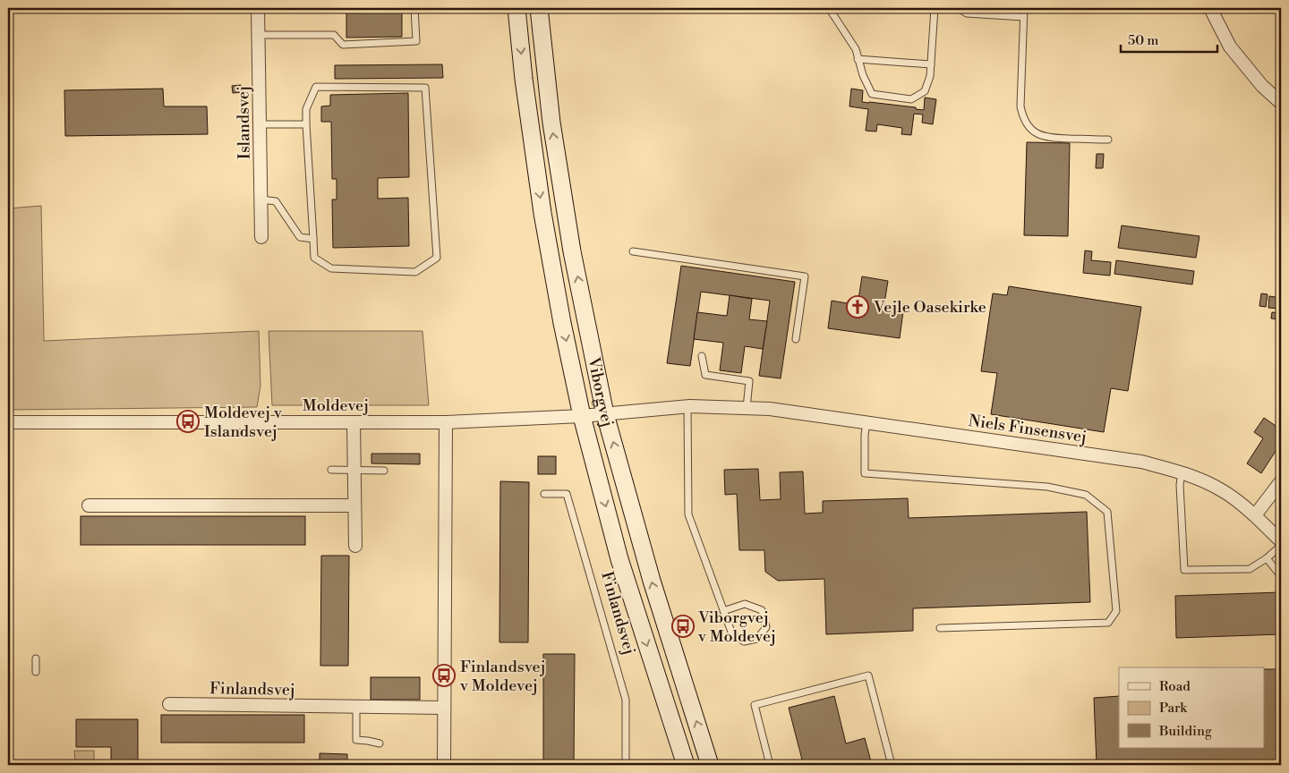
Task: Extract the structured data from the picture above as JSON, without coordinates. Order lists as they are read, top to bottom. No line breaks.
{"streets":{"street":["Islandsvej","Viborgvej","Moldevej","Niels Finsensvej","Finlandsvej"]},"crossings":[["Viborgvej","Moldevej"],["Viborgvej","Niels Finsensvej"],["Moldevej","Niels Finsensvej"]],"places":{"church":["Vejle Oasekirke"],"bus stop":["Moldevej v Islandsvej","Viborgvej v Moldevej","Finlandsvej v Moldevej"]},"legend":["Road","Park","Building"],"scale_bar":"50 m"}
